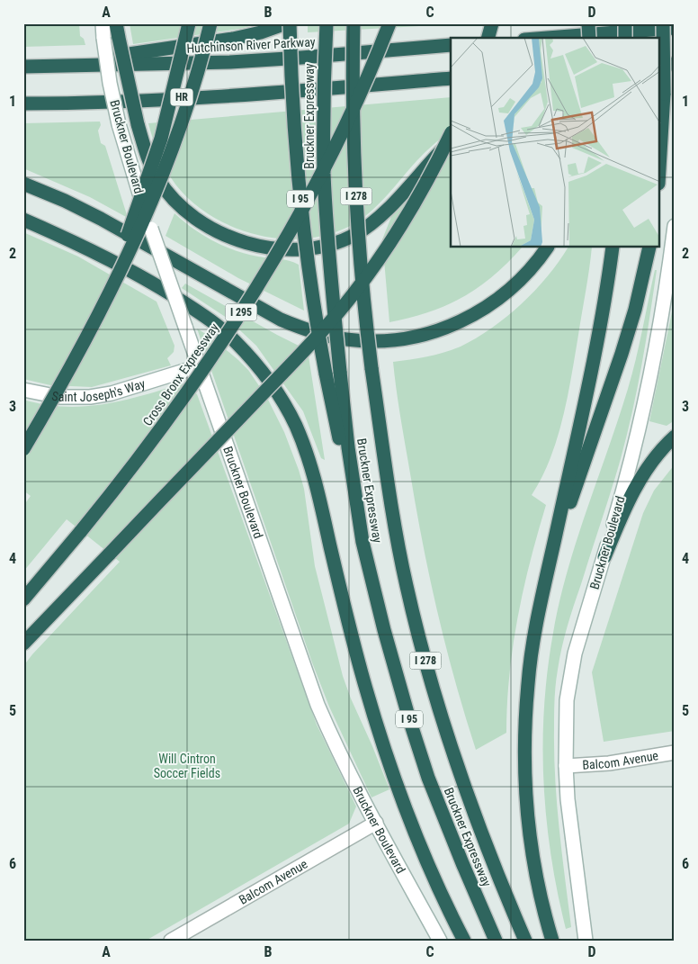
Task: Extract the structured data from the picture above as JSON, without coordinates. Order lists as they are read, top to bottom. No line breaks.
{"streets":{"highway":["Hutchinson River Parkway","HR","Bruckner Expressway","I 278","I 95","I 295","Cross Bronx Expressway"],"main road":["Bruckner Boulevard","Saint Joseph's Way","Balcom Avenue"]},"crossings":[["Bruckner Expressway","I 95"],["Bruckner Boulevard","Saint Joseph's Way"],["Bruckner Boulevard","Balcom Avenue"]],"parks":["Will Cintron Soccer Fields"],"grid":{"columns":["A","B","C","D"],"rows":["1","2","3","4","5","6"]}}
